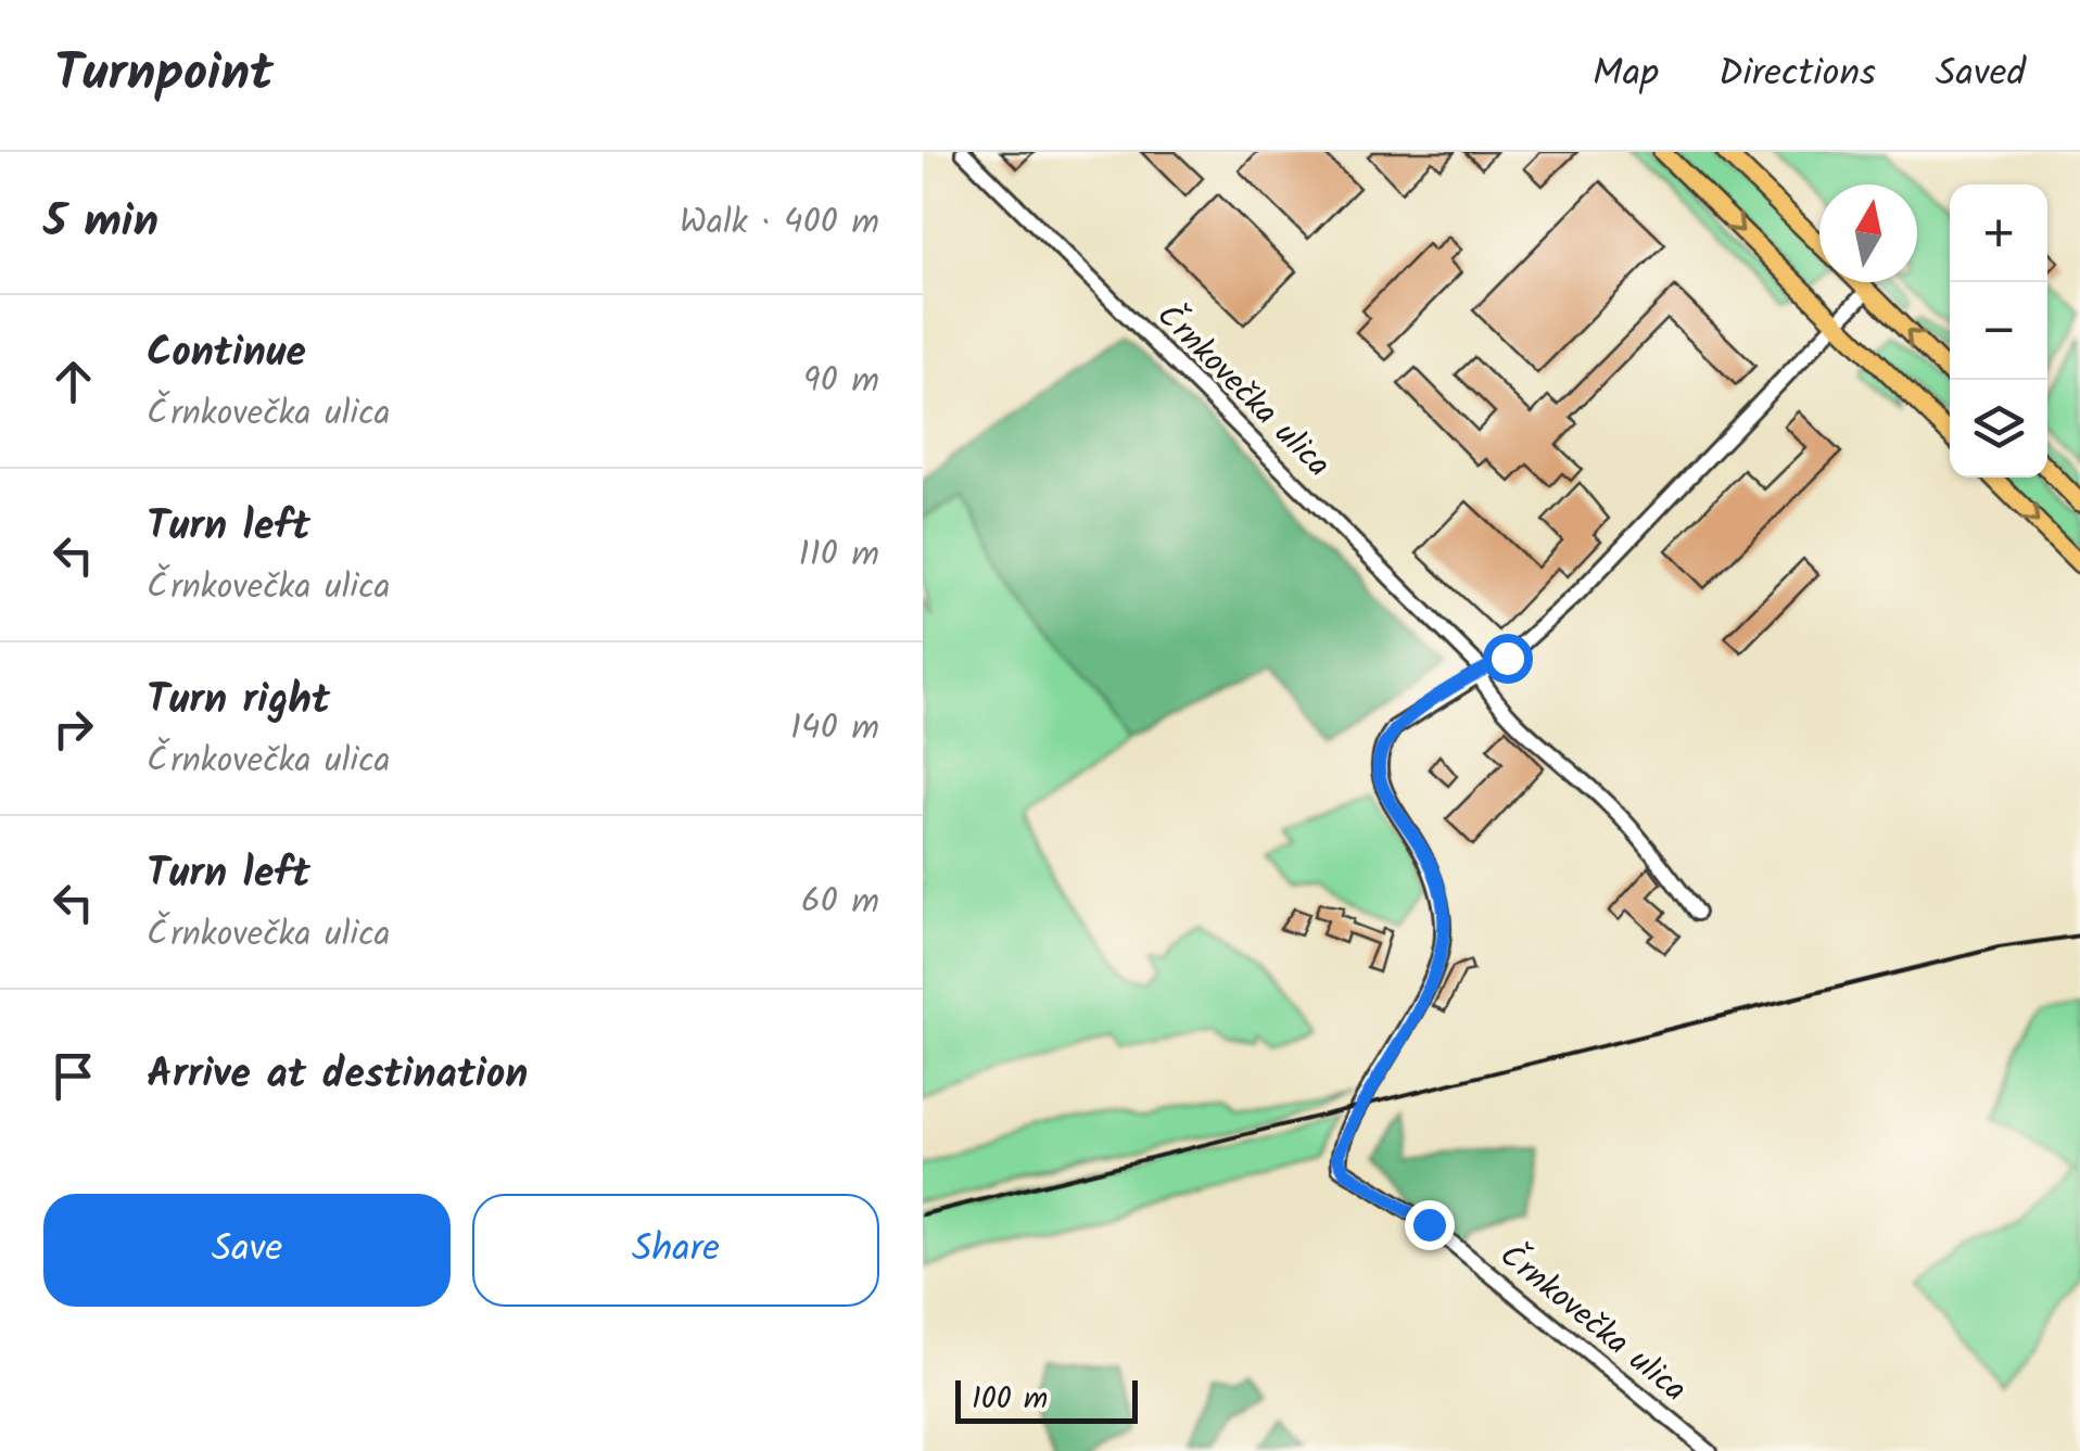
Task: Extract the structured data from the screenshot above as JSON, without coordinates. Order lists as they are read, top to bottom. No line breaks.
{"streets":{"street":["Črnkovečka ulica"]},"scale_bar":"100 m","north":"top","page":{"header":"Turnpoint","nav":["Map","Directions","Saved"],"heading":["5 min","Walk · 400 m"],"map_buttons":["+","−"],"list":[["Continue","Črnkovečka ulica","90 m"],["Turn left","Črnkovečka ulica","110 m"],["Turn right","Črnkovečka ulica","140 m"],["Turn left","Črnkovečka ulica","60 m"],"Arrive at destination"],"buttons":["Save","Share"],"scale":"100 m"}}
